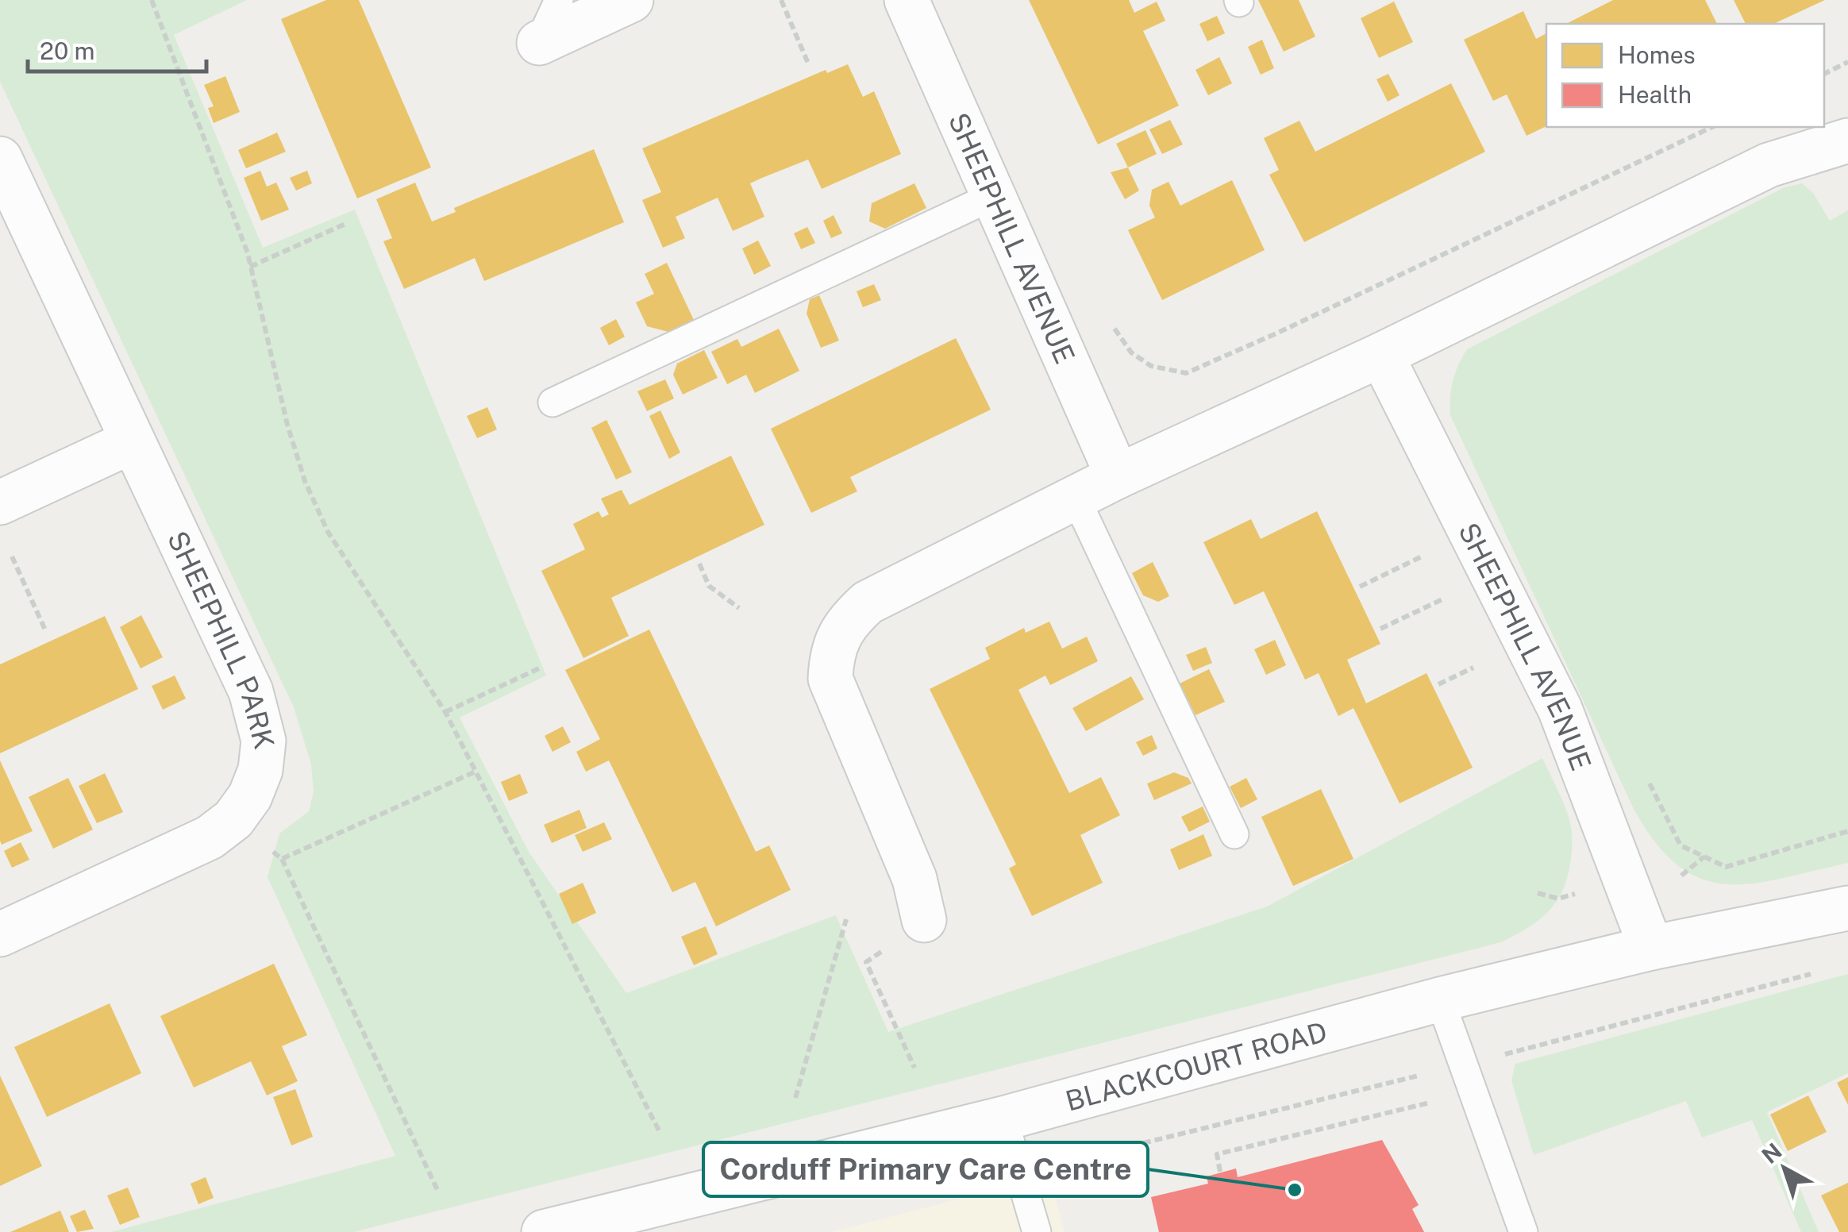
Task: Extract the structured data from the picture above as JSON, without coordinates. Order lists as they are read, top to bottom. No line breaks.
{"streets":{"street":["SHEEPHILL AVENUE","SHEEPHILL PARK","BLACKCOURT ROAD"]},"crossings":[["SHEEPHILL AVENUE","BLACKCOURT ROAD"]],"places":["Corduff Primary Care Centre"],"legend":["Homes","Health"],"scale_bar":"20 m","north":"top left"}
